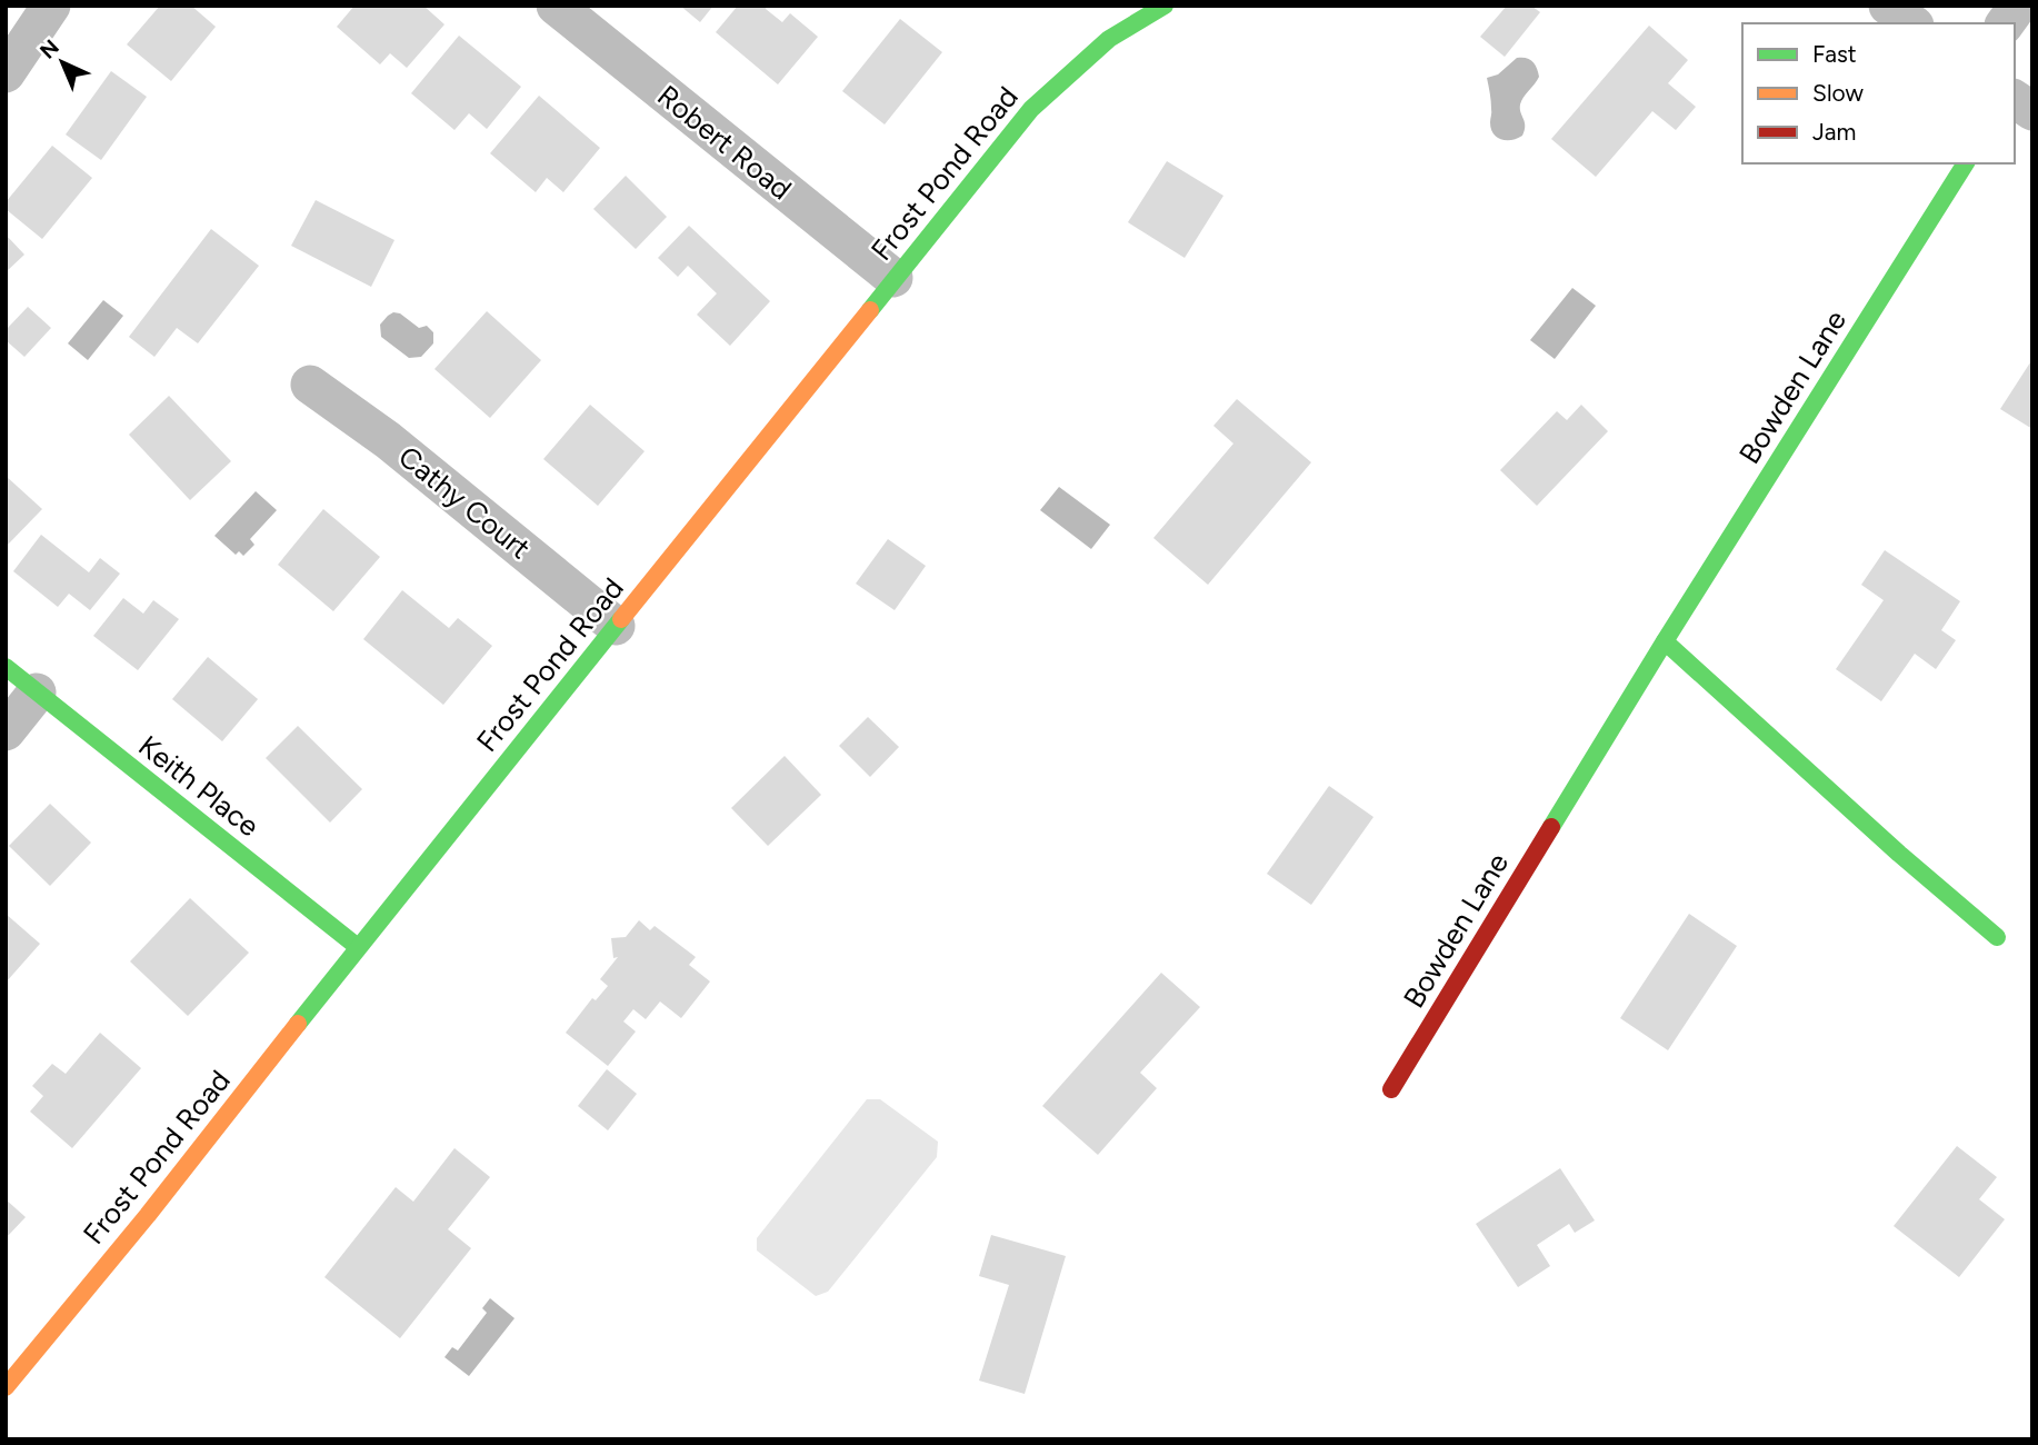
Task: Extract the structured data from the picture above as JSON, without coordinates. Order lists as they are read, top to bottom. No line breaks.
{"streets":{"street":["Robert Road","Frost Pond Road","Bowden Lane","Cathy Court","Keith Place"]},"crossings":[["Robert Road","Frost Pond Road"],["Frost Pond Road","Cathy Court"],["Frost Pond Road","Keith Place"]],"legend":["Fast","Slow","Jam"],"north":"top left"}
